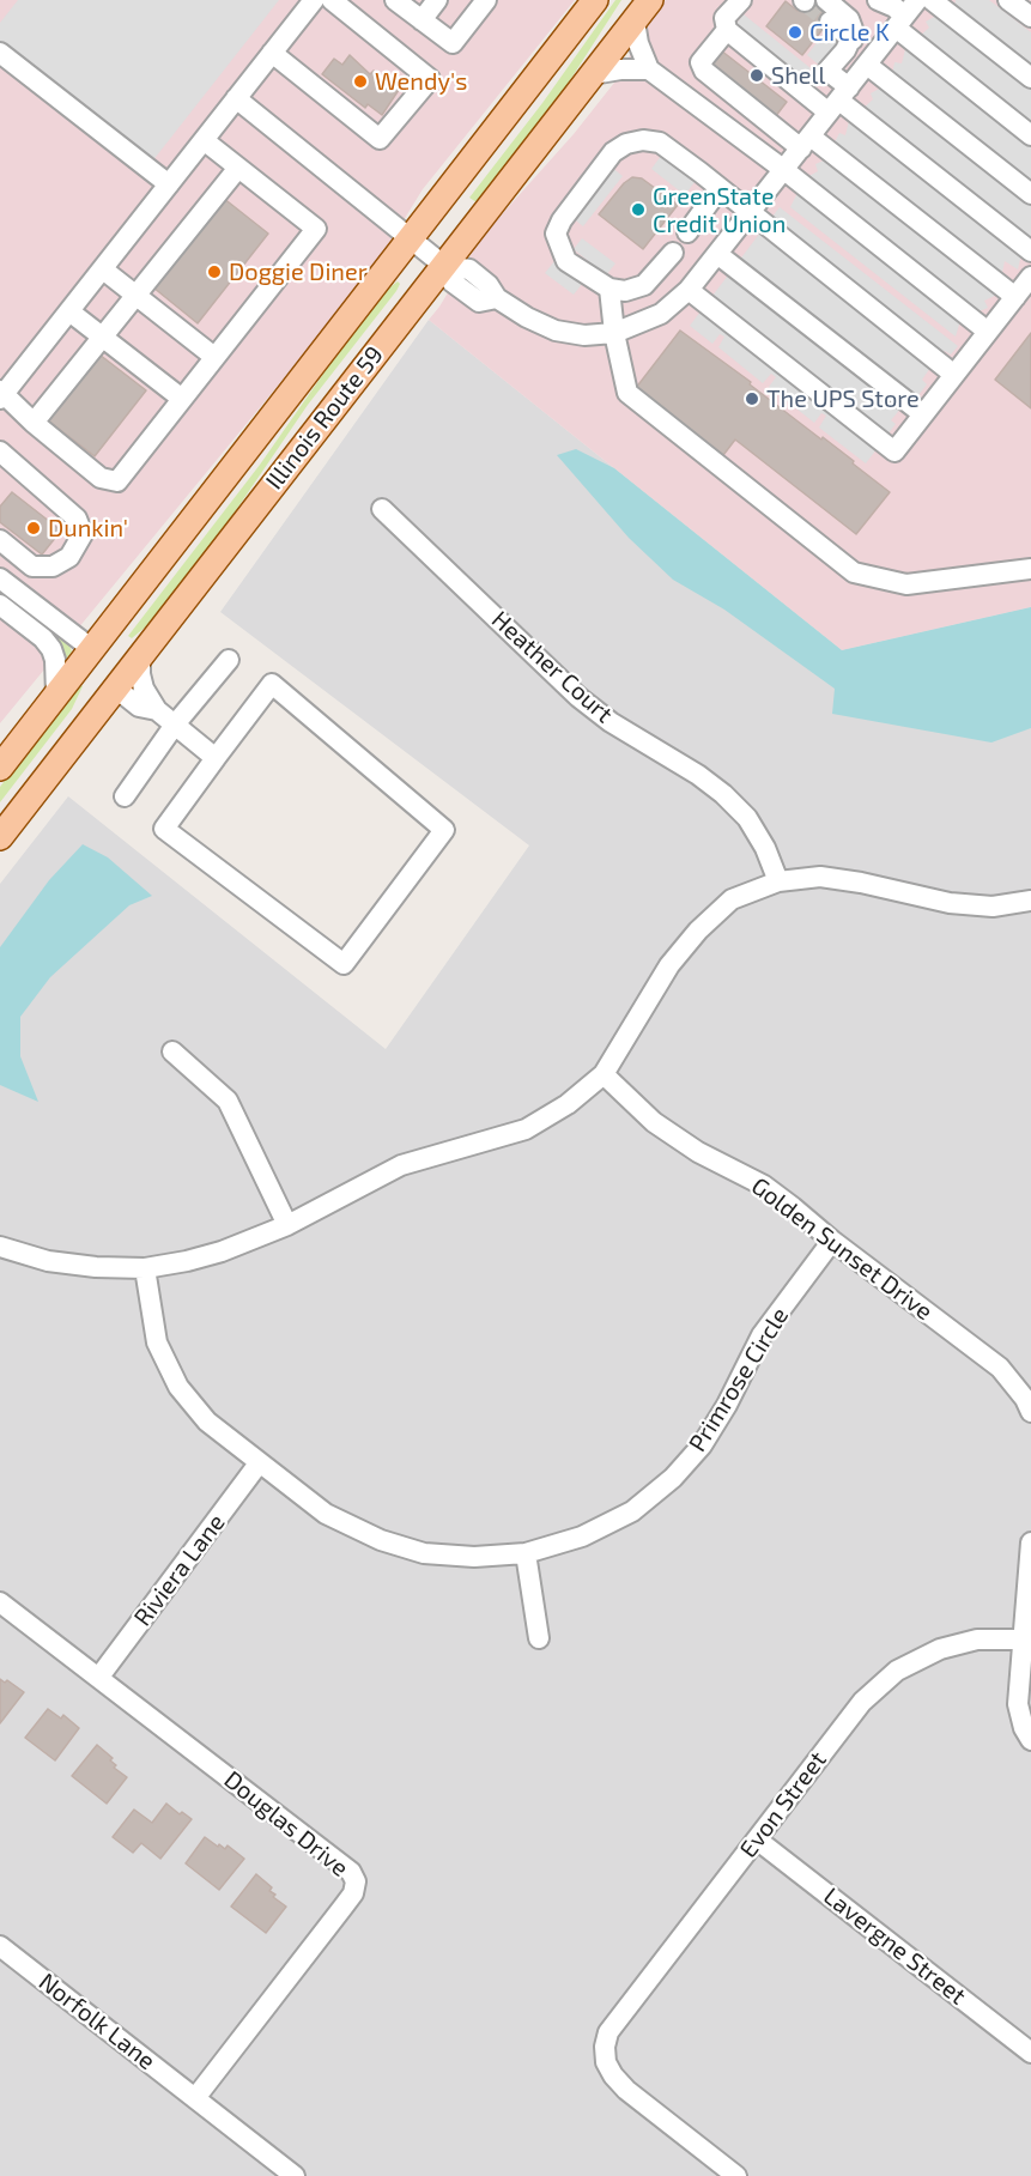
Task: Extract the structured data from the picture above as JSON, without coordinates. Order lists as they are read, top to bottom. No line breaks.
{"streets":{"main road":["Illinois Route 59"],"street":["Heather Court","Golden Sunset Drive","Primrose Circle","Riviera Lane","Evon Street","Douglas Drive","Lavergne Street","Norfolk Lane"]},"crossings":[["Golden Sunset Drive","Primrose Circle"],["Primrose Circle","Riviera Lane"],["Riviera Lane","Douglas Drive"],["Evon Street","Lavergne Street"],["Douglas Drive","Norfolk Lane"]],"places":["Circle K","Shell","Wendy's","GreenState Credit Union","Doggie Diner","The UPS Store","Dunkin'"]}
